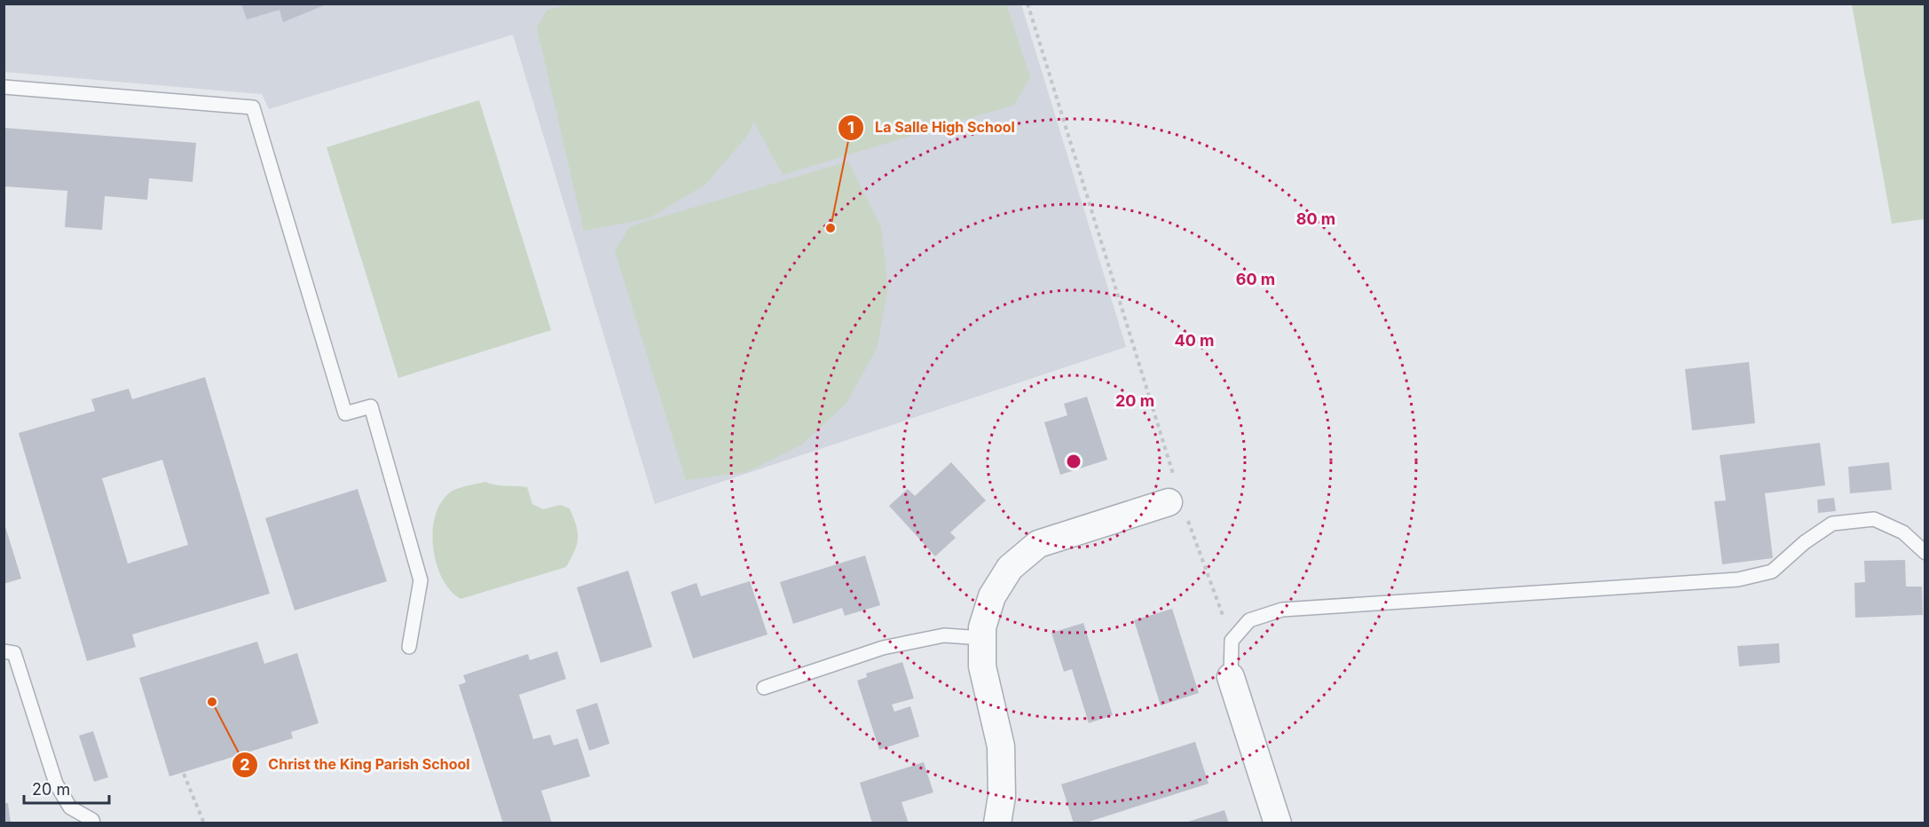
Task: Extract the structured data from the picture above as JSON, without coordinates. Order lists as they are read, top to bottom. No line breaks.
{"places":["La Salle High School","Christ the King Parish School"],"scale_bar":"20 m","rings":["80 m","60 m","40 m","20 m"]}
